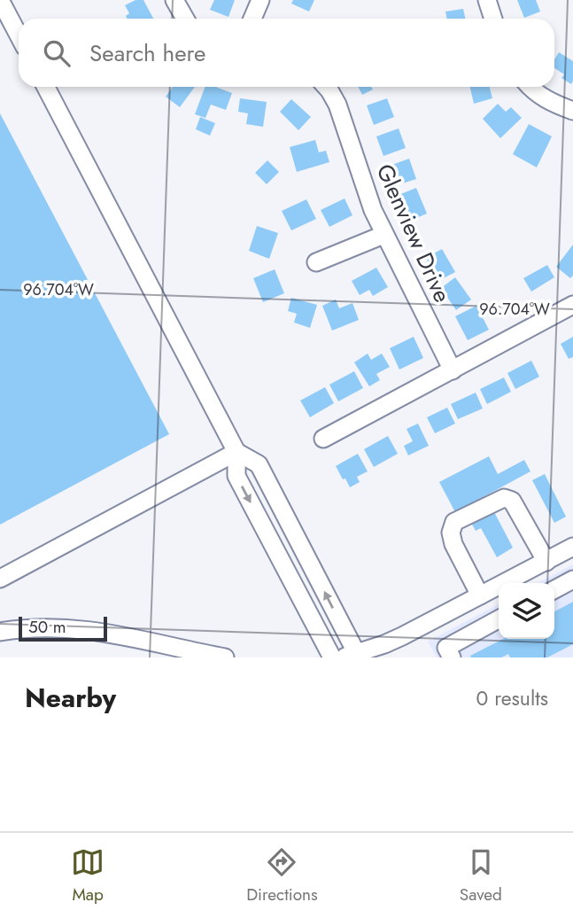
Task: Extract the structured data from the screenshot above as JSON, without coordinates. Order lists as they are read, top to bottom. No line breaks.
{"streets":{"street":["Glenview Drive"]},"scale_bar":"50 m","page":{"search":"Search here","scale":"50 m","heading":["Nearby","0 results"],"nav":["Map","Directions","Saved"]},"coordinates":["96.704°W"]}
